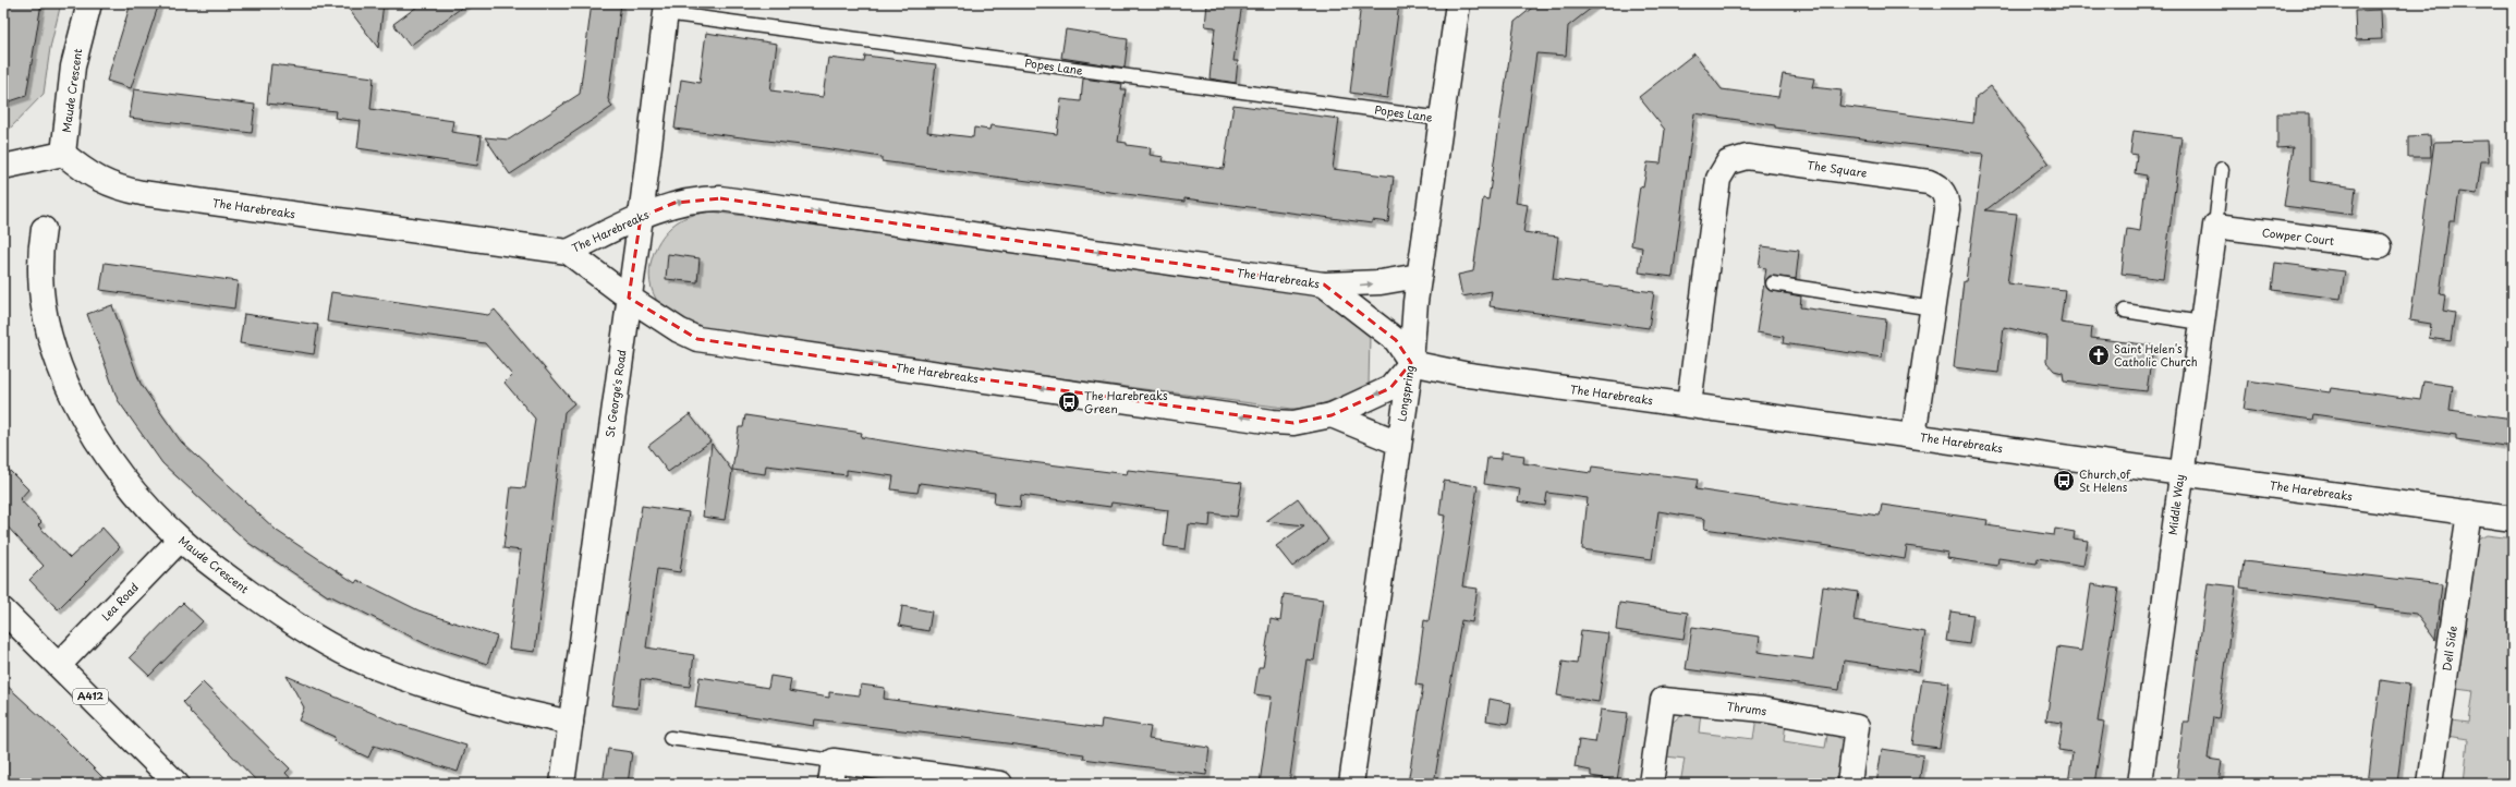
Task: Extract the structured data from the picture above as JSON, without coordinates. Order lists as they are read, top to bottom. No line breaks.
{"streets":{"street":["Maude Crescent","The Square","The Harebreaks","Cowper Court","St George's Road","Longspring","Middle Way","Lea Road","Dell Side","A412","Thrums"],"lane":["Popes Lane"]},"crossings":[["Popes Lane","St George's Road"],["Popes Lane","Longspring"],["Maude Crescent","The Harebreaks"],["Maude Crescent","St George's Road"],["Maude Crescent","Lea Road"],["The Square","The Harebreaks"],["The Harebreaks","St George's Road"],["The Harebreaks","Longspring"],["The Harebreaks","Middle Way"],["The Harebreaks","Dell Side"],["Cowper Court","Middle Way"],["Lea Road","A412"]],"places":{"church":["Saint Helen's Catholic Church"],"bus stop":["The Harebreaks Green","Church of St Helens"]}}
